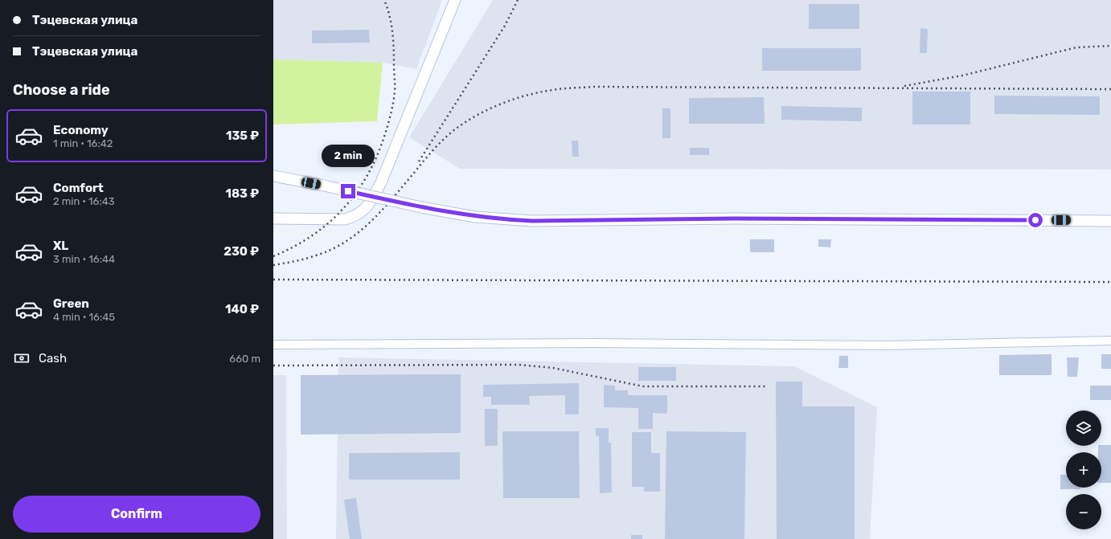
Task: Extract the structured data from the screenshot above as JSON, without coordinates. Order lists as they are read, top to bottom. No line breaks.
{"page":{"banner":["Тэцевская улица","Тэцевская улица"],"heading":"Choose a ride","list":[{"name":"Economy","note":"1 min · 16:42","value":"135 ₽"},{"name":"Comfort","note":"2 min · 16:43","value":"183 ₽"},{"name":"XL","note":"3 min · 16:44","value":"230 ₽"},{"name":"Green","note":"4 min · 16:45","value":"140 ₽"}],"bubble":"2 min","pay":["Cash","660 m"],"map_buttons":["+","−"],"buttons":"Confirm"}}
